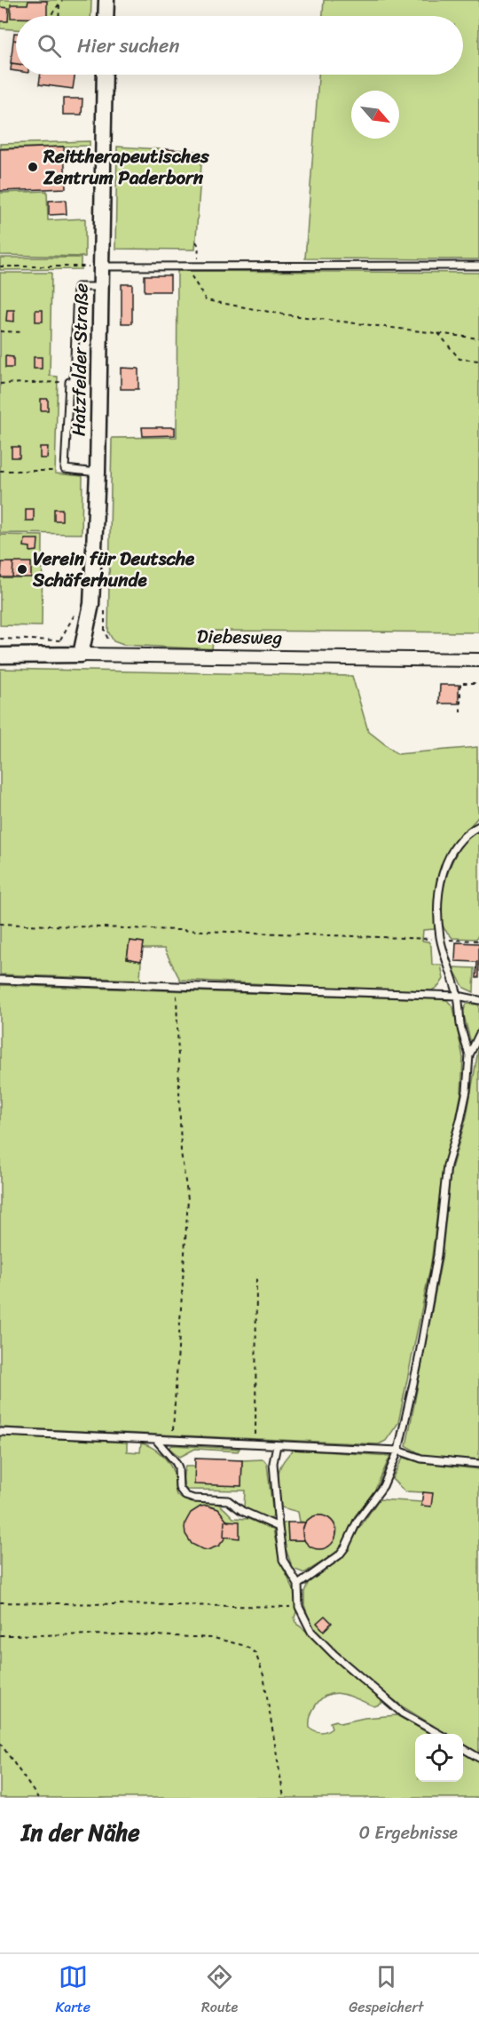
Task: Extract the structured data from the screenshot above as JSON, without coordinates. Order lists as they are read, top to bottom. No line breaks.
{"streets":{"street":["Hatzfelder Straße","Diebesweg"]},"crossings":[["Hatzfelder Straße","Diebesweg"]],"places":["Reittherapeutisches Zentrum Paderborn","Verein für Deutsche Schäferhunde"],"north":"bottom right","page":{"search":"Hier suchen","heading":["In der Nähe","0 Ergebnisse"],"nav":["Karte","Route","Gespeichert"]}}
